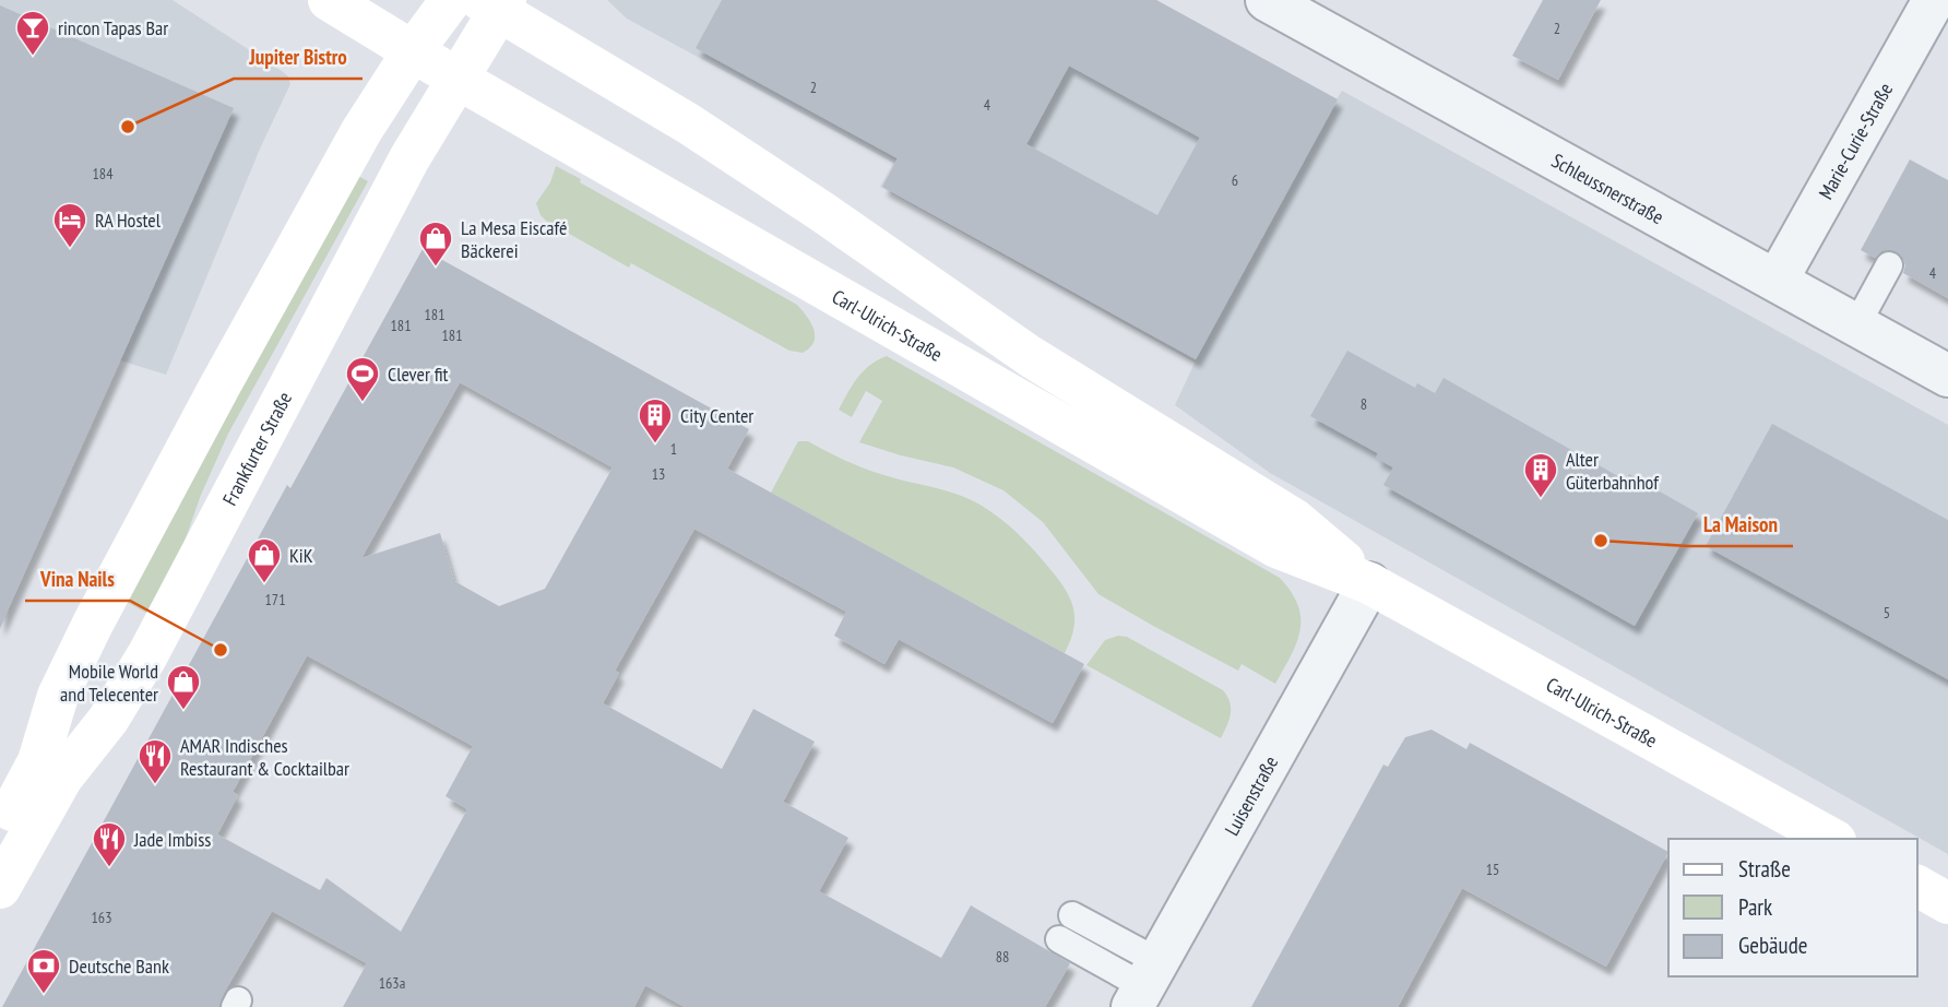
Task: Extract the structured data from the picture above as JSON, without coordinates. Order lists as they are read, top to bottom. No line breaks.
{"streets":{"main road":["Carl-Ulrich-Straße","Frankfurter Straße"],"street":["Marie-Curie-Straße","Schleussnerstraße","Luisenstraße"]},"crossings":[["Marie-Curie-Straße","Schleussnerstraße"],["Carl-Ulrich-Straße","Frankfurter Straße"],["Carl-Ulrich-Straße","Luisenstraße"]],"places":{"bar":["rincon Tapas Bar"],"other":["Jupiter Bistro","La Maison","Vina Nails"],"hotel":["RA Hostel"],"shop":["La Mesa Eiscafé Bäckerei","KiK","Mobile World and Telecenter"],"sports":["Clever fit"],"building":["City Center","Alter Güterbahnhof"],"restaurant":["AMAR Indisches Restaurant & Cocktailbar","Jade Imbiss"],"bank":["Deutsche Bank"]},"house_numbers":["2","2","4","184","6","4","181","181","181","8","1","13","171","5","15","163","88","163a"],"legend":["Straße","Park","Gebäude"]}
